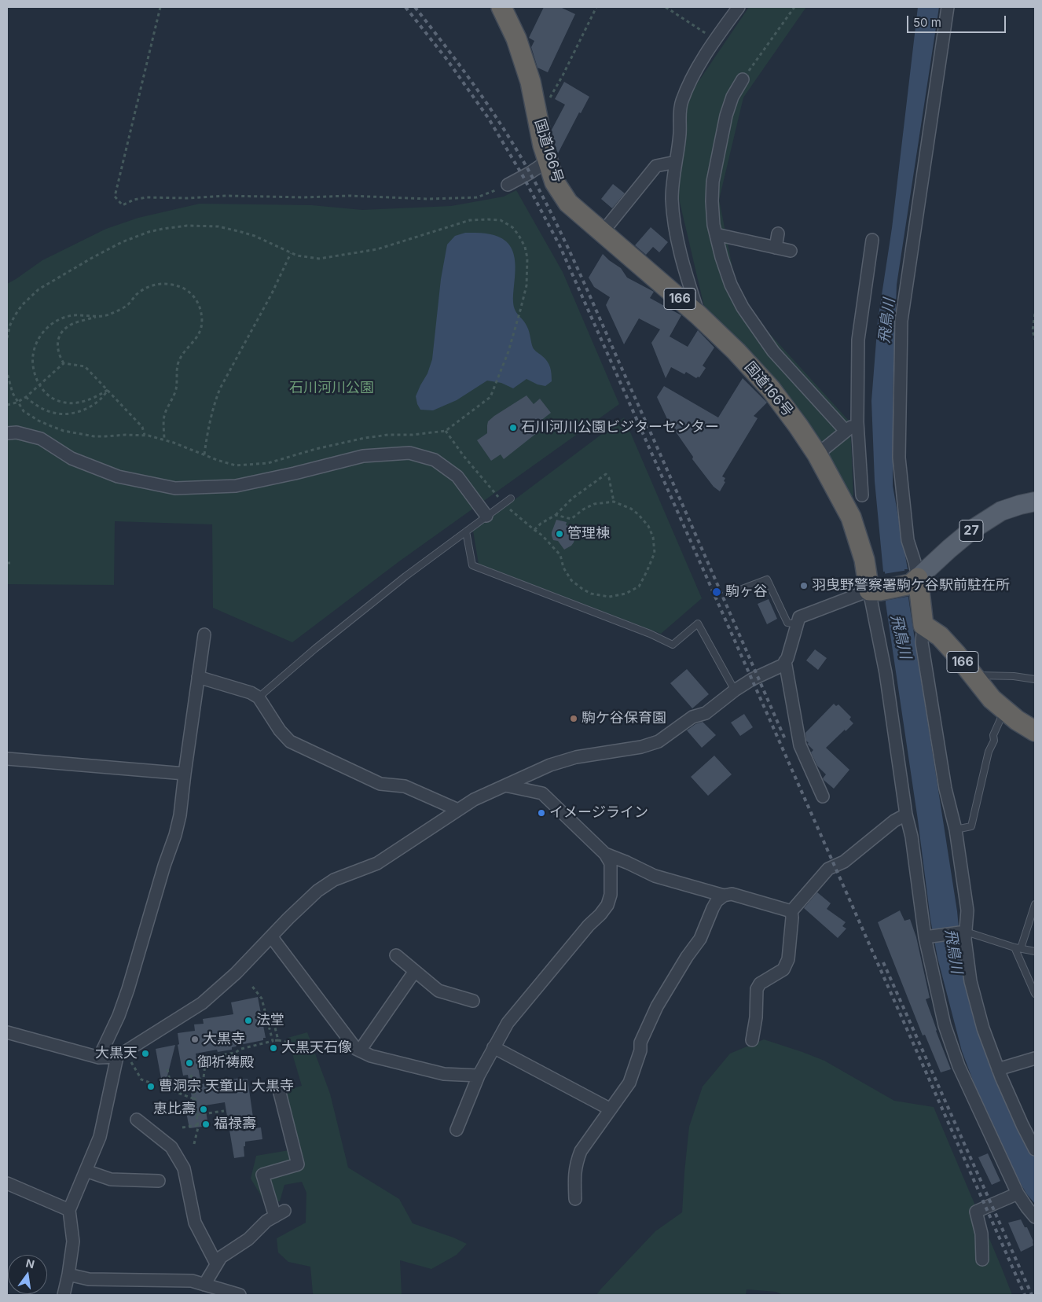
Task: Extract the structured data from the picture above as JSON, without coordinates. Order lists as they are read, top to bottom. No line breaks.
{"streets":{"highway":["国道166号","166"],"main road":["27"]},"water":["飛鳥川"],"parks":["石川河川公園"],"places":["石川河川公園ビジターセンター","管理棟","羽曳野警察署駒ケ谷駅前駐在所","駒ヶ谷","駒ケ谷保育園","イメージライン","法堂","大黒寺","大黒天石像","大黒天","御祈祷殿","曹洞宗 天童山 大黒寺","恵比壽","福禄壽"],"scale_bar":"50 m","north":"top"}
